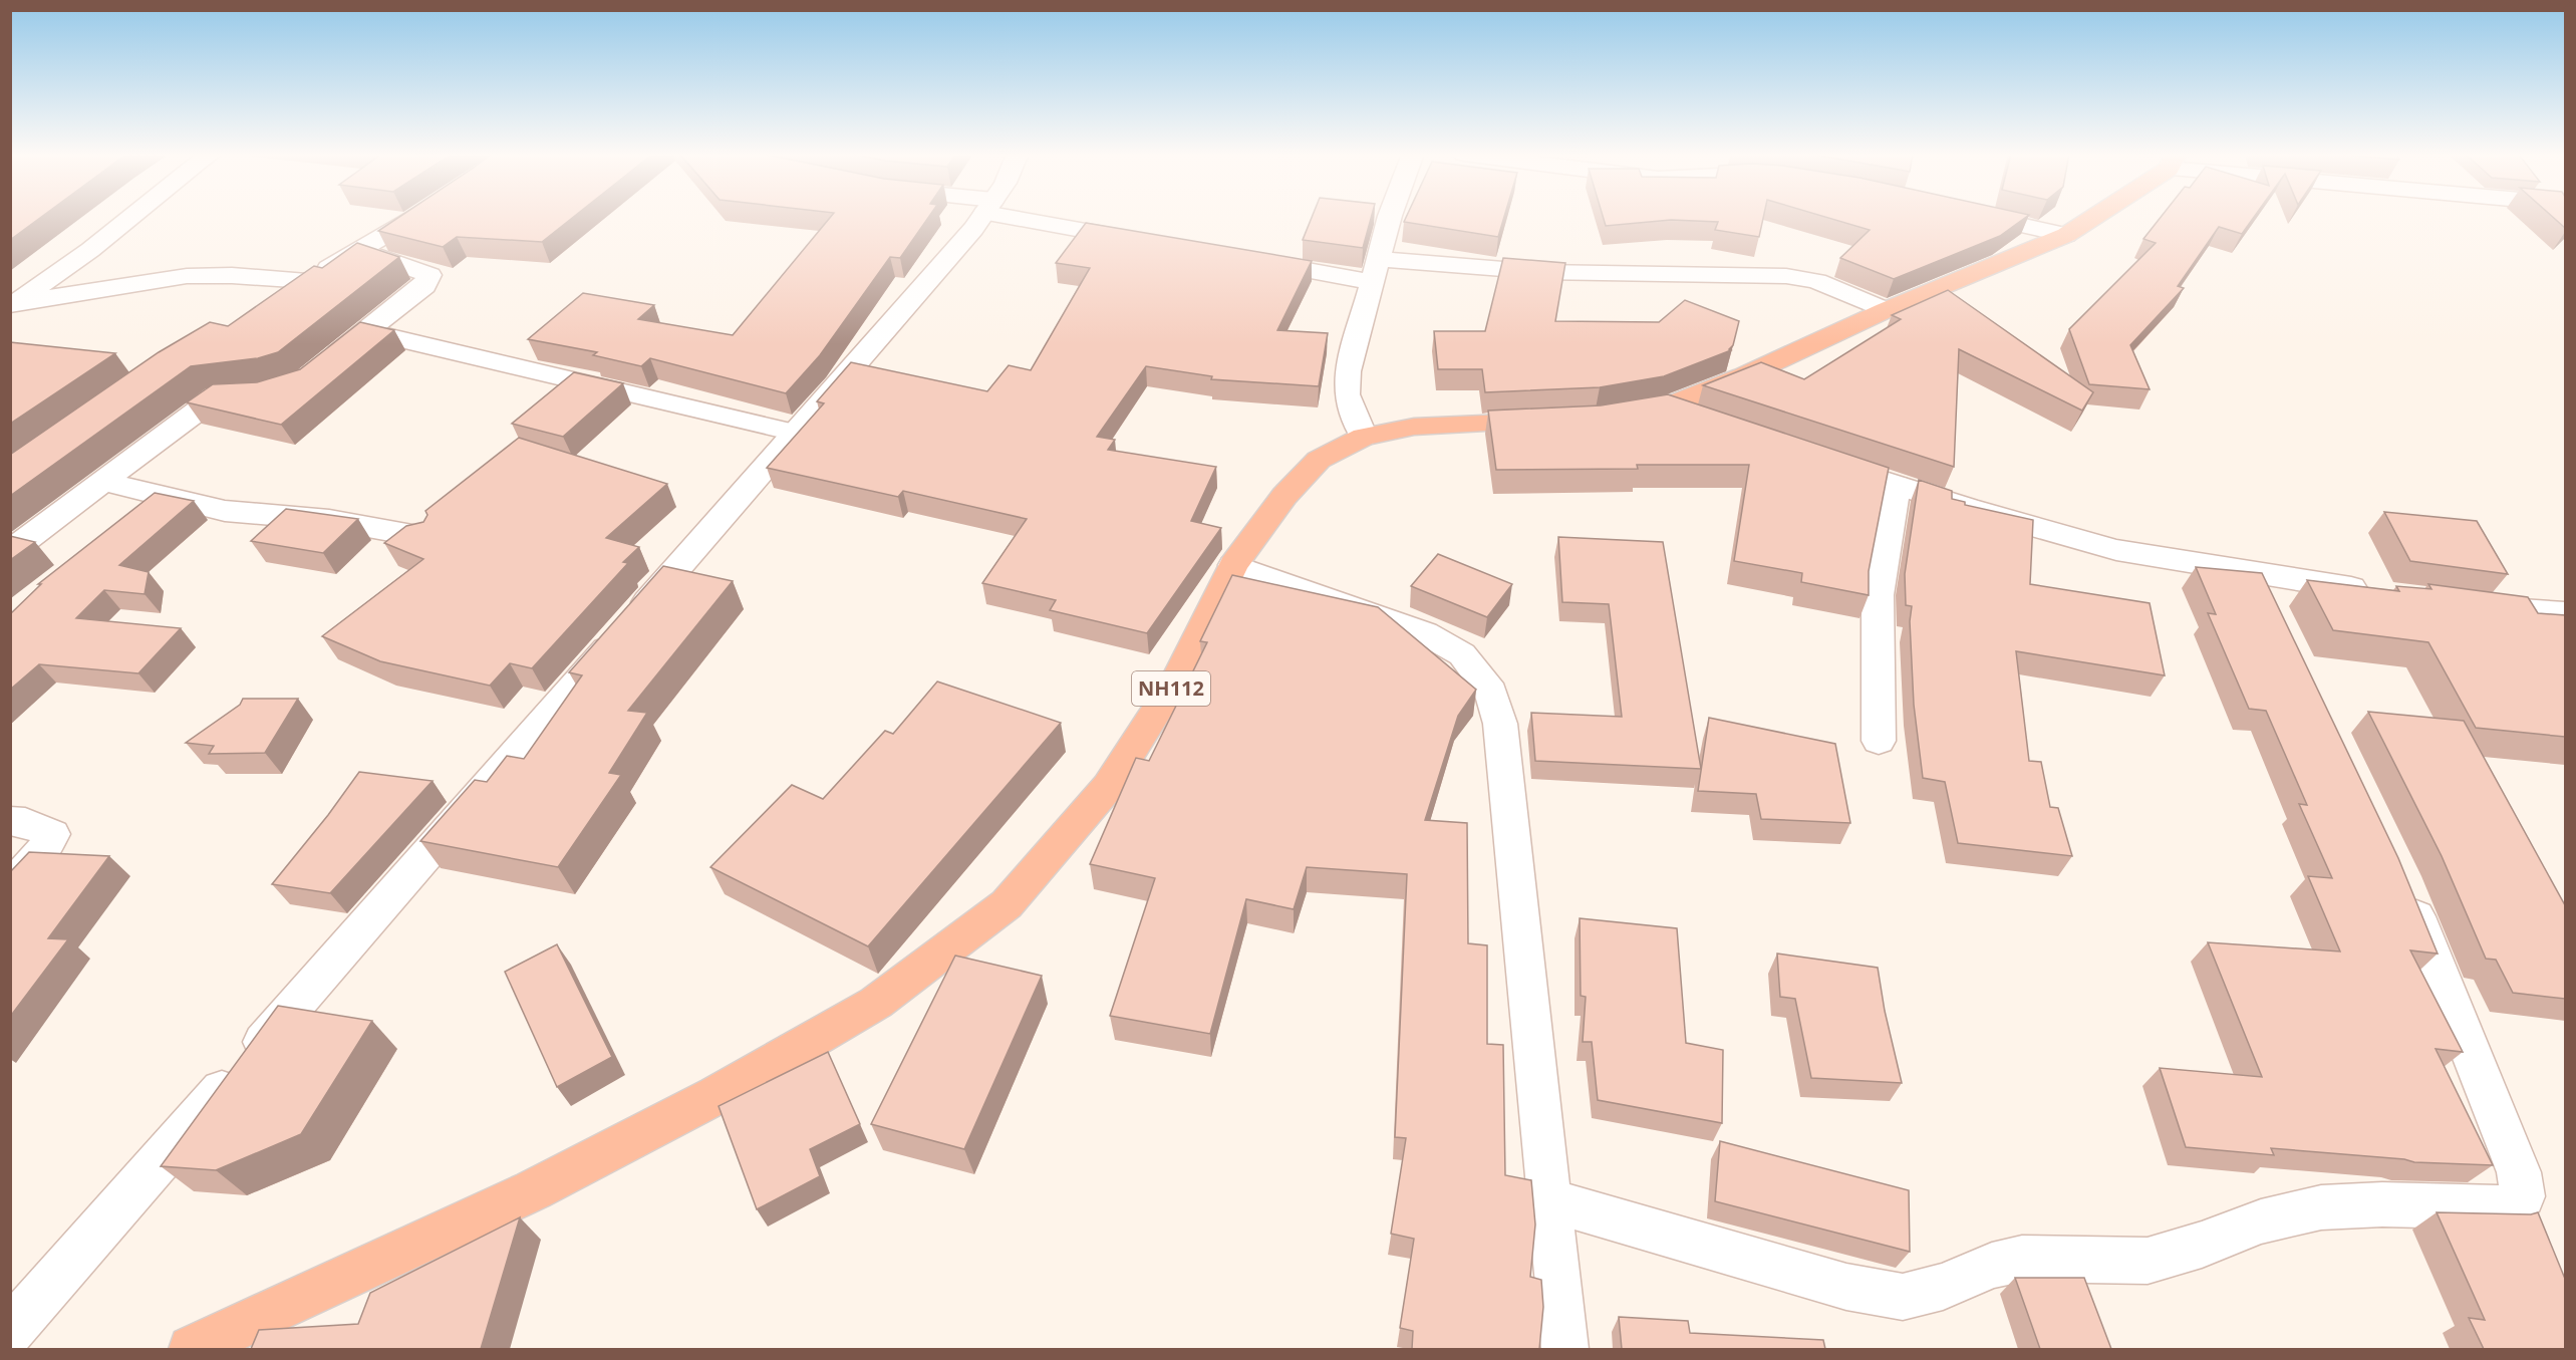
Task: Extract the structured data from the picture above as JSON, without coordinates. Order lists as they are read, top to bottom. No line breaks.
{"streets":{"highway":["NH112"]}}
